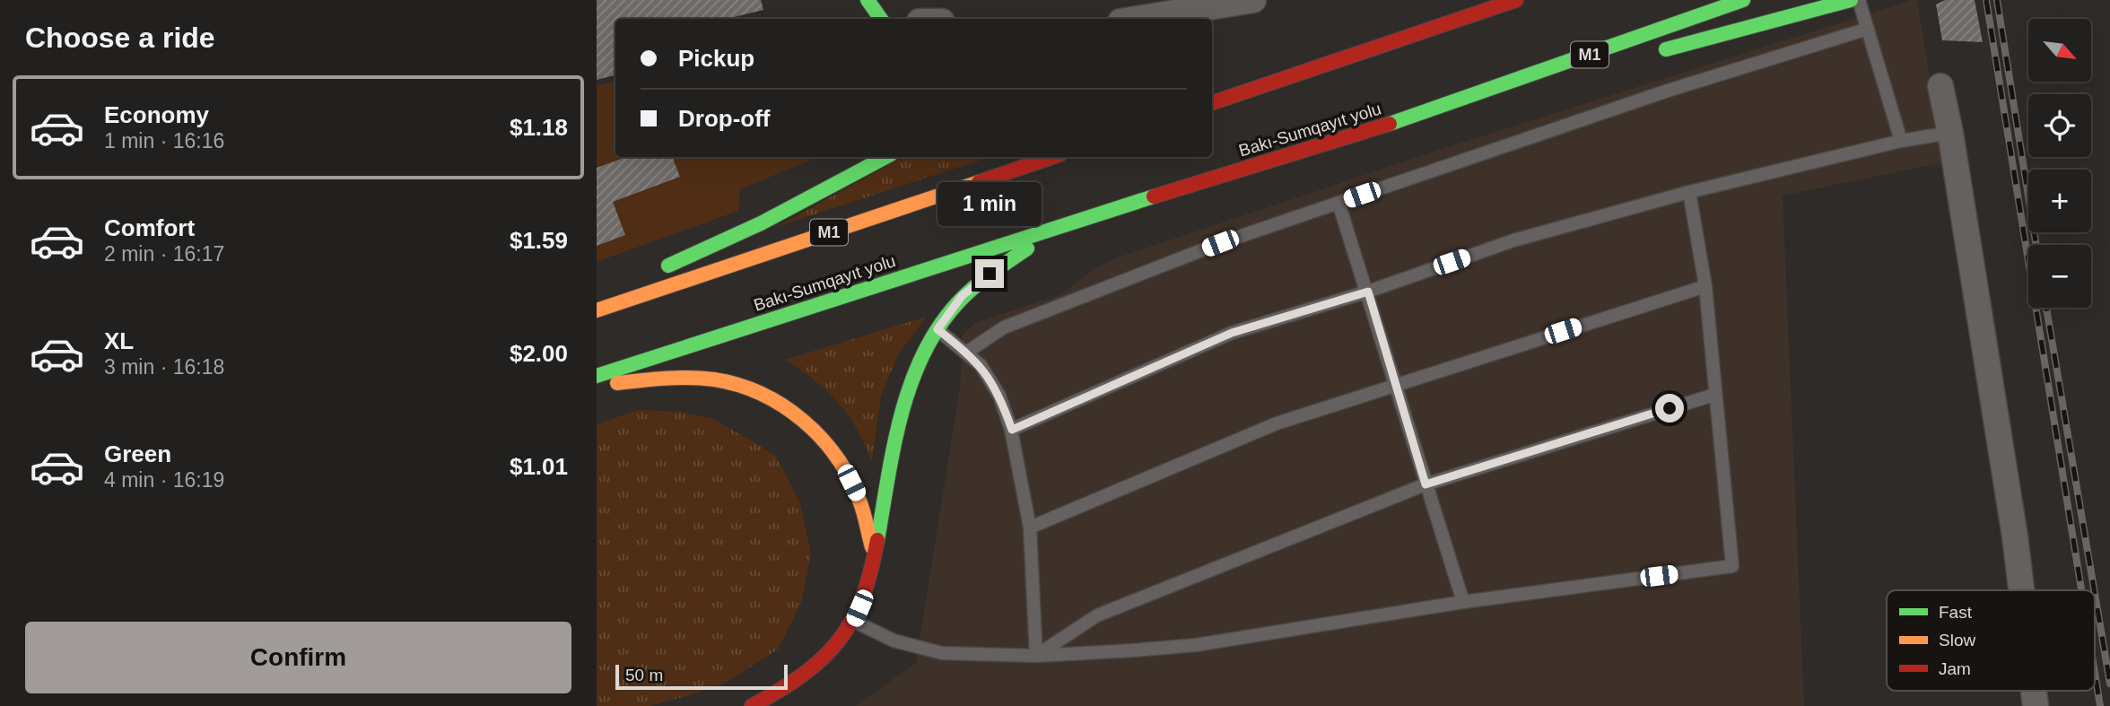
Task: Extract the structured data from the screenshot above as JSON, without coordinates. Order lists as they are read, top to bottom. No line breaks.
{"streets":{"highway":["M1","Bakı-Sumqayıt yolu"]},"legend":["Fast","Slow","Jam"],"scale_bar":"50 m","north":"bottom right","page":{"heading":"Choose a ride","map_buttons":["+","−"],"banner":["Pickup","Drop-off"],"list":[{"name":"Economy","note":"1 min · 16:16","value":"$1.18"},{"name":"Comfort","note":"2 min · 16:17","value":"$1.59"},{"name":"XL","note":"3 min · 16:18","value":"$2.00"},{"name":"Green","note":"4 min · 16:19","value":"$1.01"}],"bubble":"1 min","buttons":"Confirm","scale":"50 m"}}
